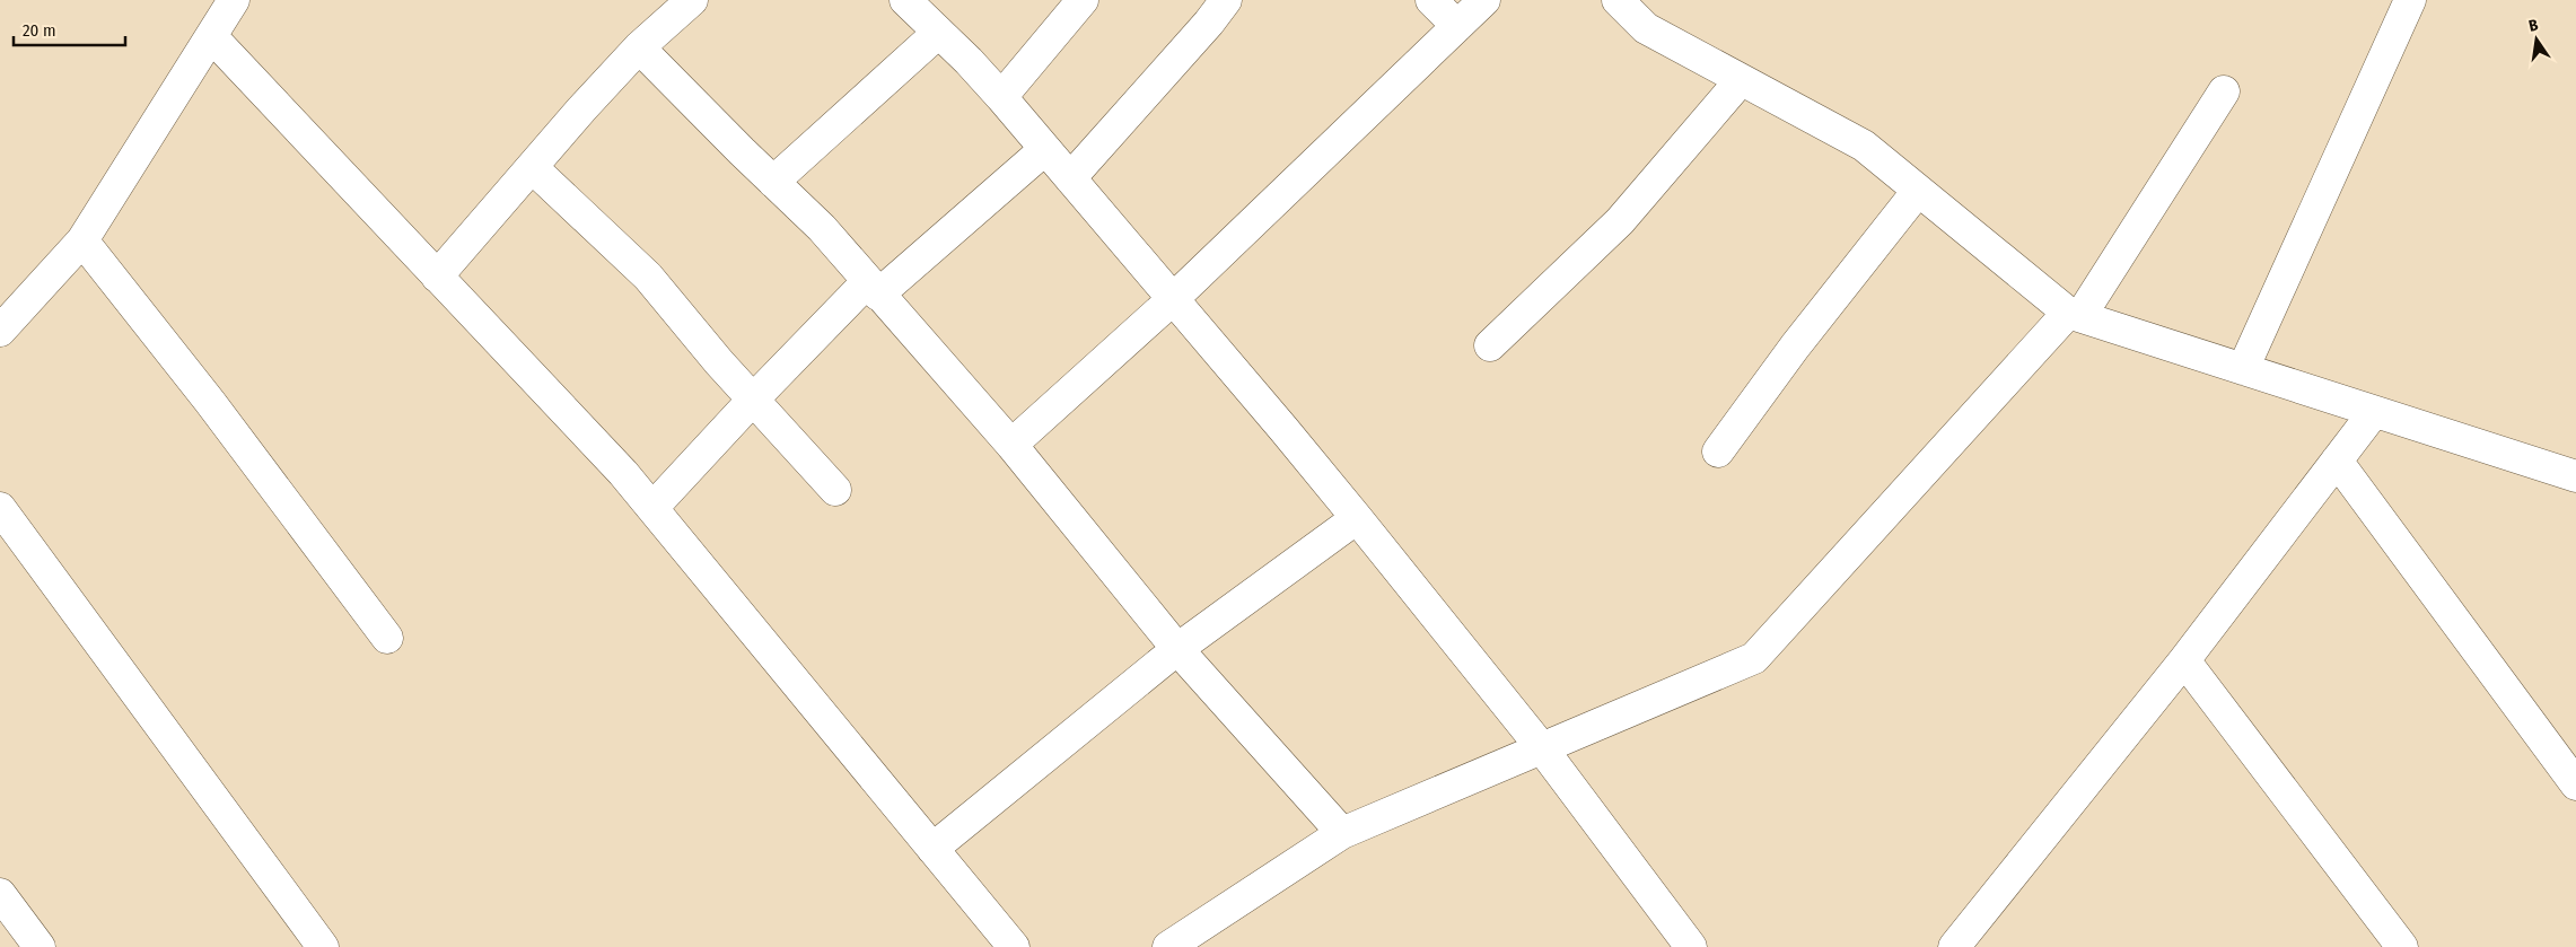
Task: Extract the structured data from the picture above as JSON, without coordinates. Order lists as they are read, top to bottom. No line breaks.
{"scale_bar":"20 m","north":"top"}
